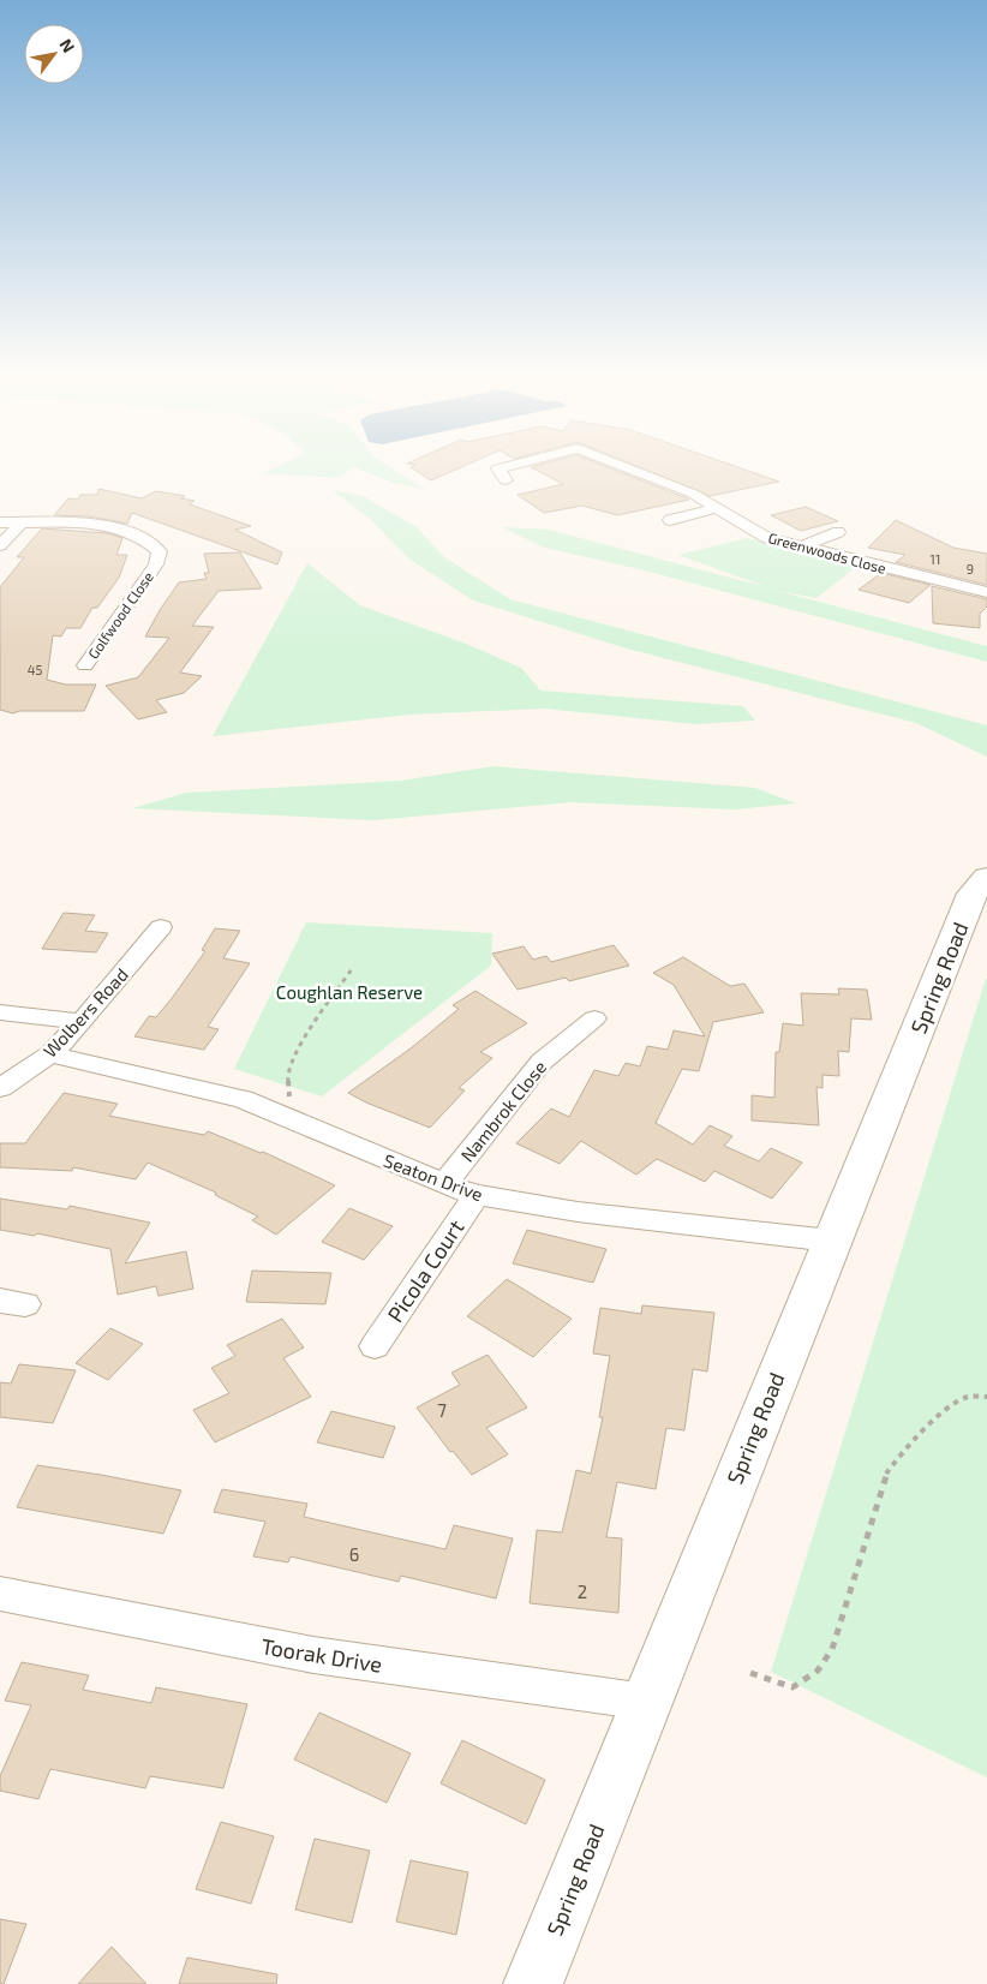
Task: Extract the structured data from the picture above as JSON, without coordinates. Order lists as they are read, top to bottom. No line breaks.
{"streets":{"main road":["Spring Road"],"street":["Greenwoods Close","Golfwood Close","Wolbers Road","Nambrok Close","Seaton Drive","Picola Court","Toorak Drive"]},"crossings":[["Spring Road","Seaton Drive"],["Spring Road","Toorak Drive"],["Wolbers Road","Seaton Drive"],["Nambrok Close","Seaton Drive"],["Seaton Drive","Picola Court"]],"parks":["Coughlan Reserve"],"house_numbers":["11","9","45","7","6","2"],"north":"top right"}
